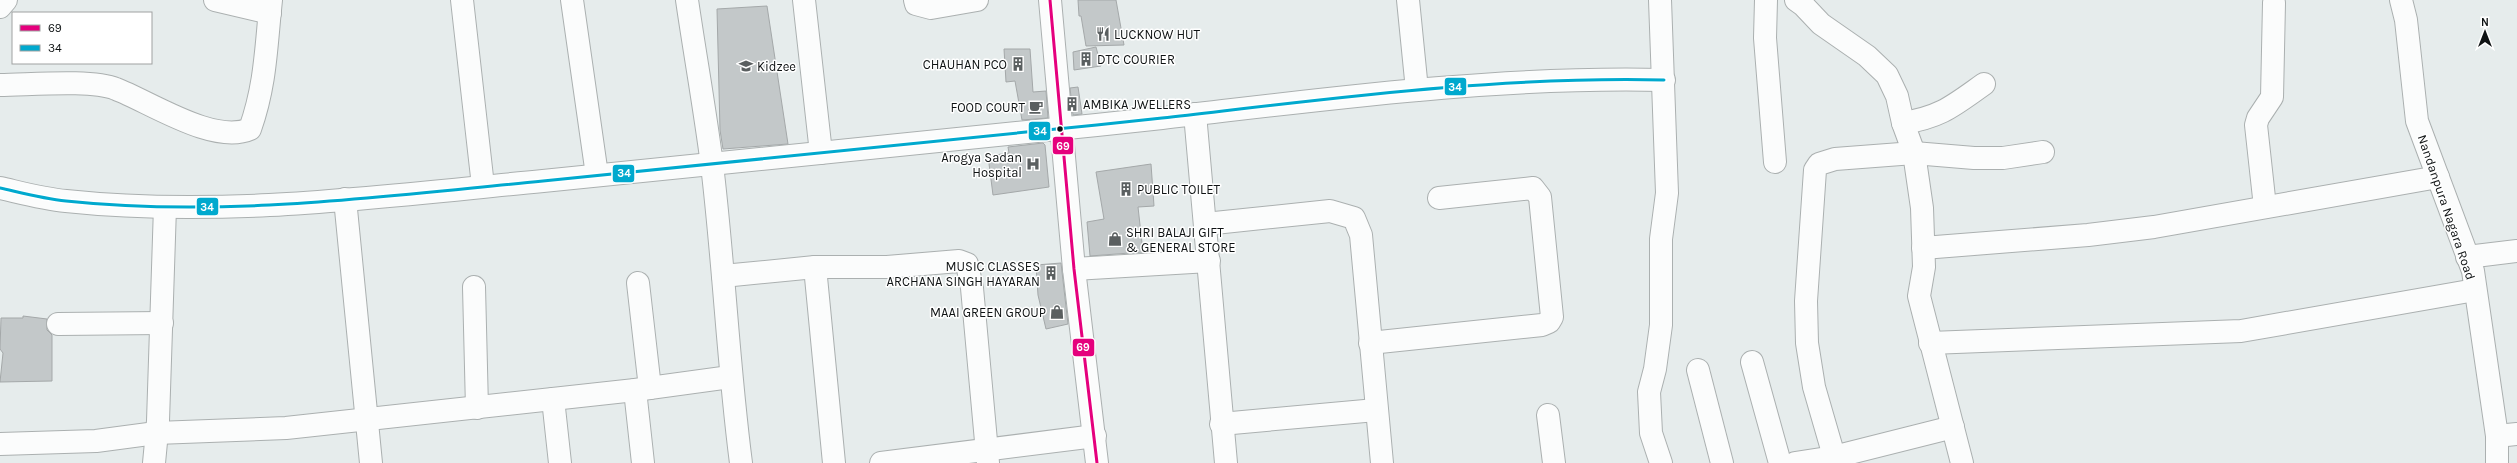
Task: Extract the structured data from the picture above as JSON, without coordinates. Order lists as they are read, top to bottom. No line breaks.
{"streets":{"street":["Nandanpura Nagara Road"]},"places":{"restaurant":["LUCKNOW HUT"],"building":["DTC COURIER","CHAUHAN PCO","AMBIKA JWELLERS","PUBLIC TOILET","MUSIC CLASSES ARCHANA SINGH HAYARAN"],"school or university":["Kidzee"],"cafe":["FOOD COURT"],"hospital":["Arogya Sadan Hospital"],"shop":["SHRI BALAJI GIFT & GENERAL STORE","MAAI GREEN GROUP"]},"lines":["transit line 69","transit line 34"],"legend":["69","34"],"north":"top"}
